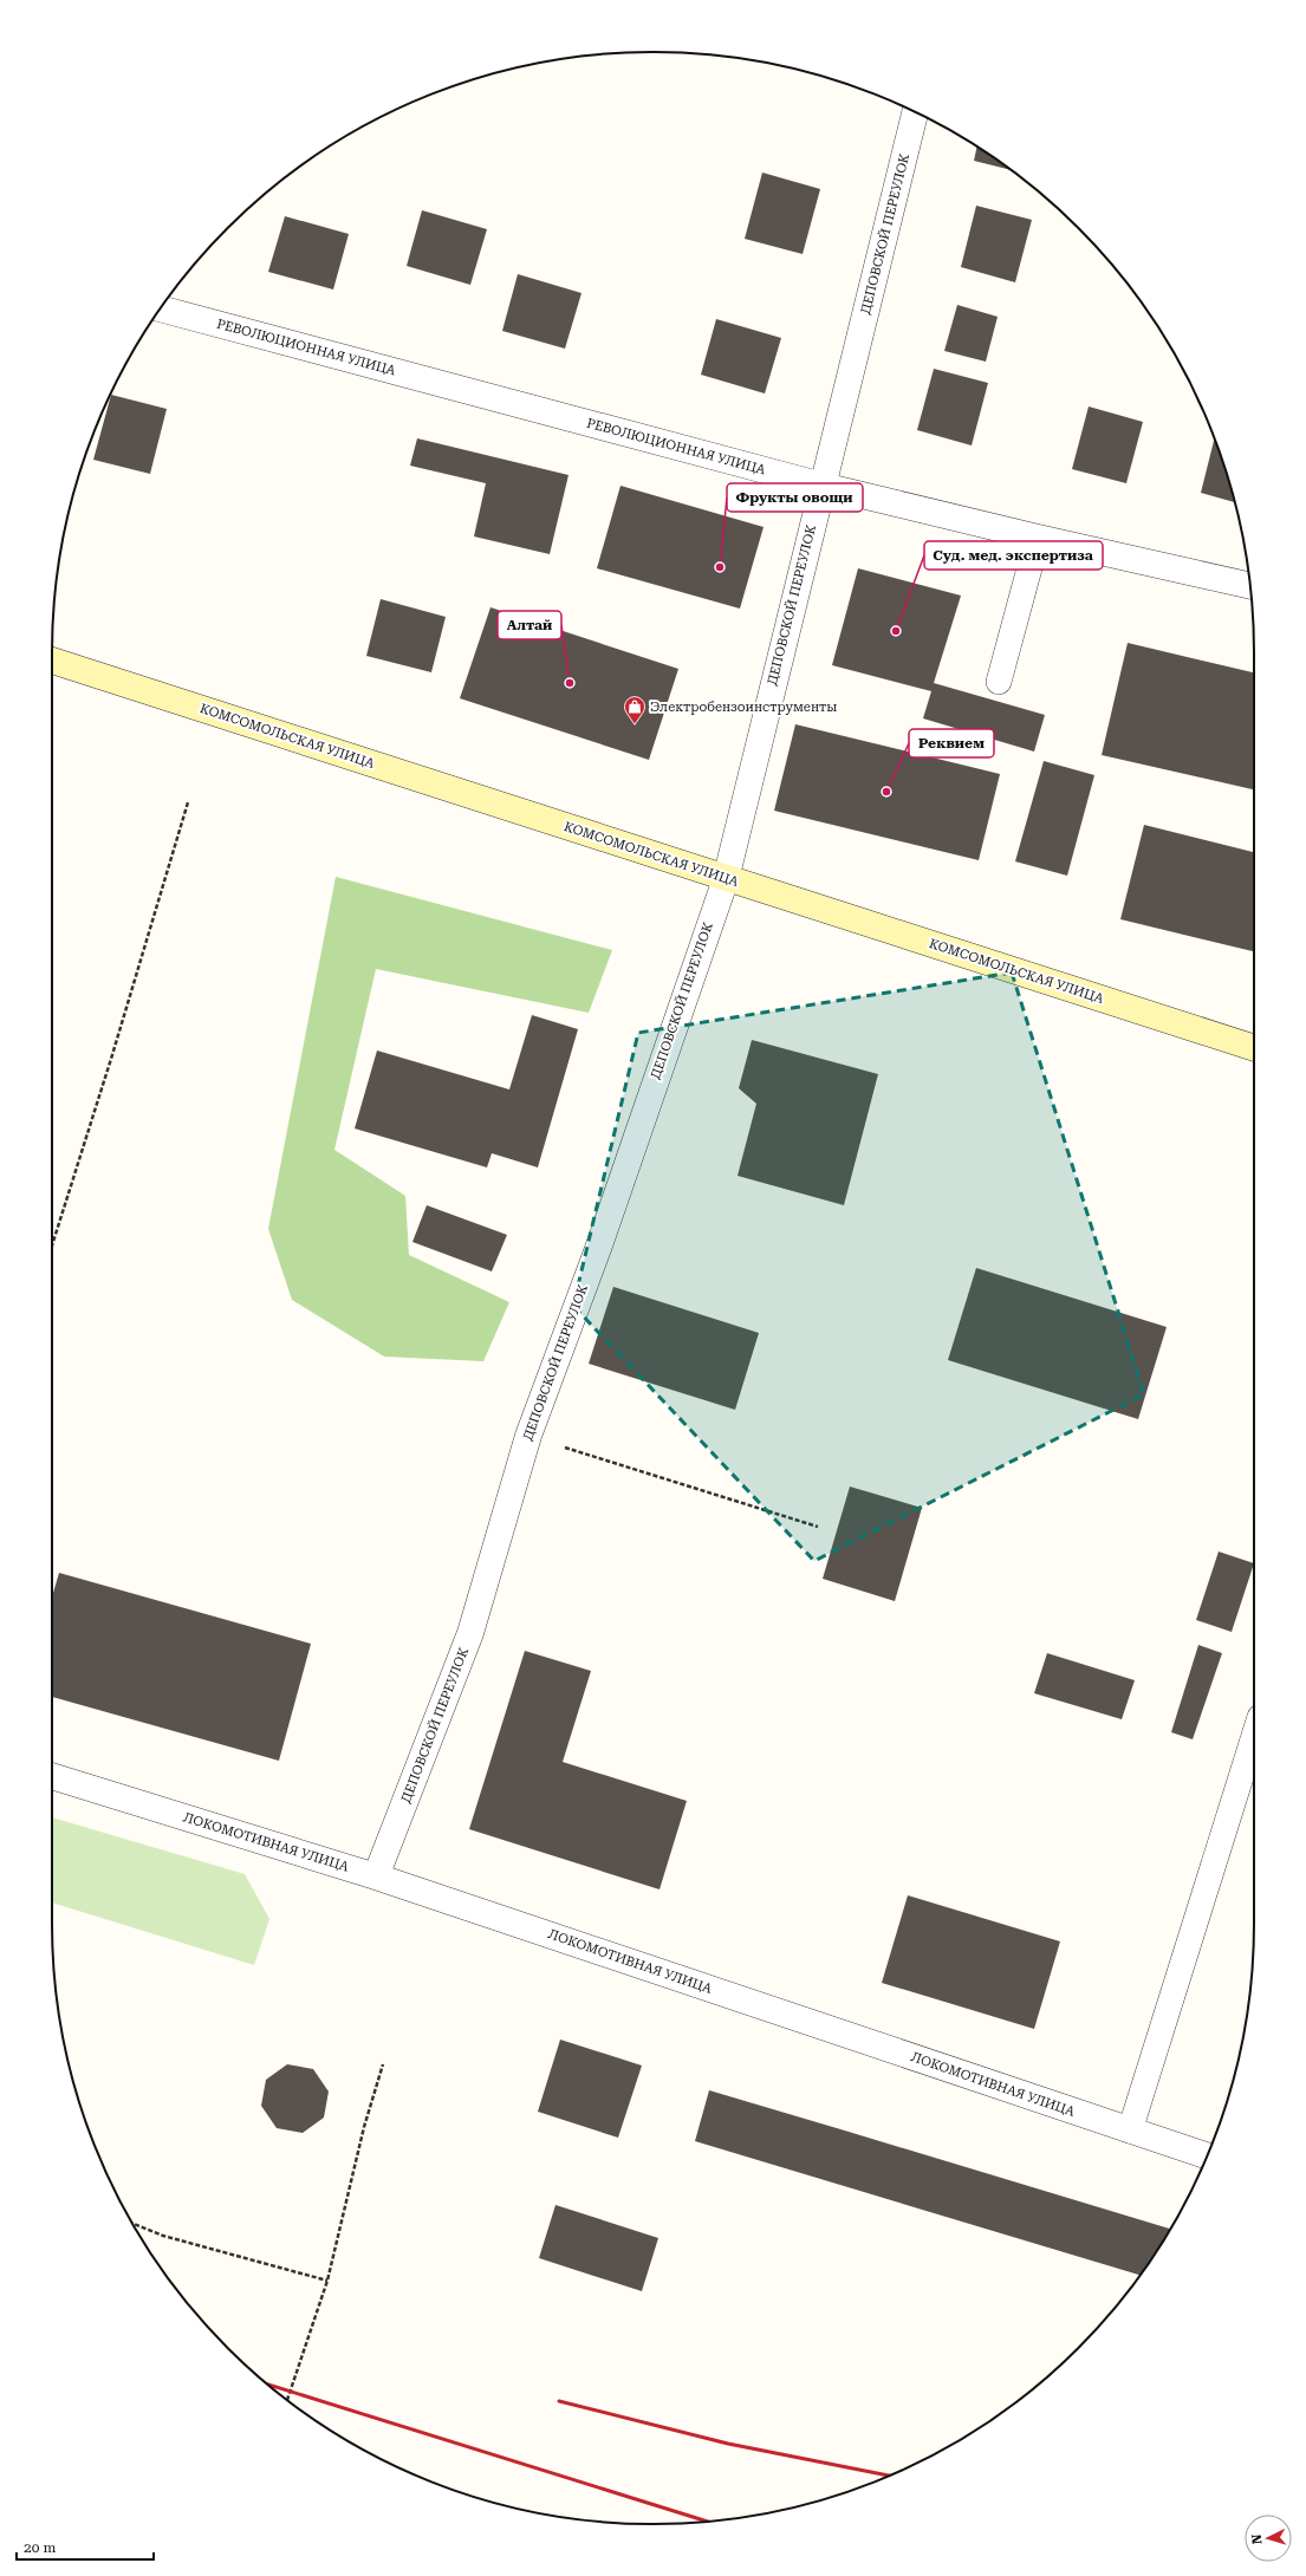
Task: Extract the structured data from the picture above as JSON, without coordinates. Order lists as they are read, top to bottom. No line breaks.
{"streets":{"main road":["КОМСОМОЛЬСКАЯ УЛИЦА"],"street":["ДЕПОВСКОЙ ПЕРЕУЛОК","РЕВОЛЮЦИОННАЯ УЛИЦА","ЛОКОМОТИВНАЯ УЛИЦА"]},"crossings":[["ДЕПОВСКОЙ ПЕРЕУЛОК","РЕВОЛЮЦИОННАЯ УЛИЦА"],["ДЕПОВСКОЙ ПЕРЕУЛОК","КОМСОМОЛЬСКАЯ УЛИЦА"],["ДЕПОВСКОЙ ПЕРЕУЛОК","ЛОКОМОТИВНАЯ УЛИЦА"]],"places":{"other":["Фрукты овощи","Суд. мед. экспертиза","Алтай","Реквием"],"shop":["Электробензоинструменты"]},"scale_bar":"20 m","north":"left"}
